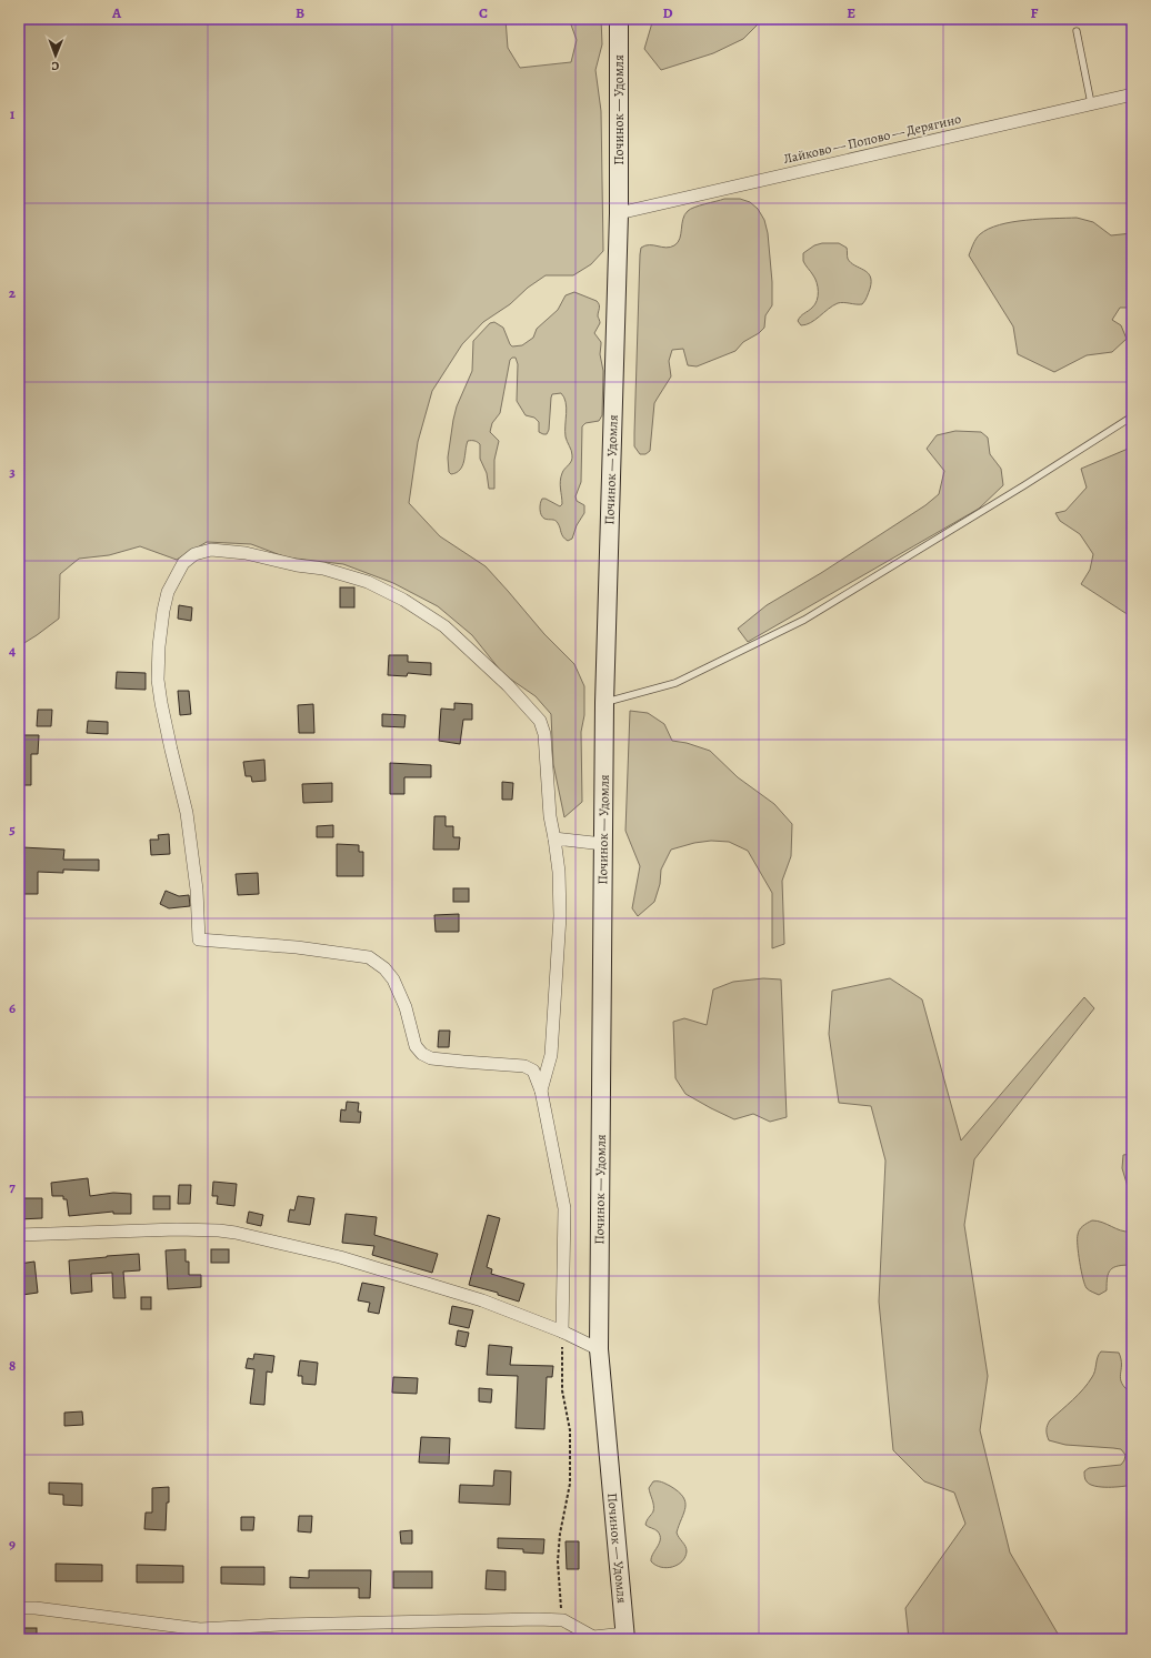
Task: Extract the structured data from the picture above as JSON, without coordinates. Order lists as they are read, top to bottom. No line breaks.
{"streets":{"main road":["Починок — Удомля"],"street":["Лайково — Попово — Дерягино"]},"crossings":[["Починок — Удомля","Лайково — Попово — Дерягино"]],"north":"bottom","grid":{"columns":["A","B","C","D","E","F"],"rows":["1","2","3","4","5","6","7","8","9"]}}
